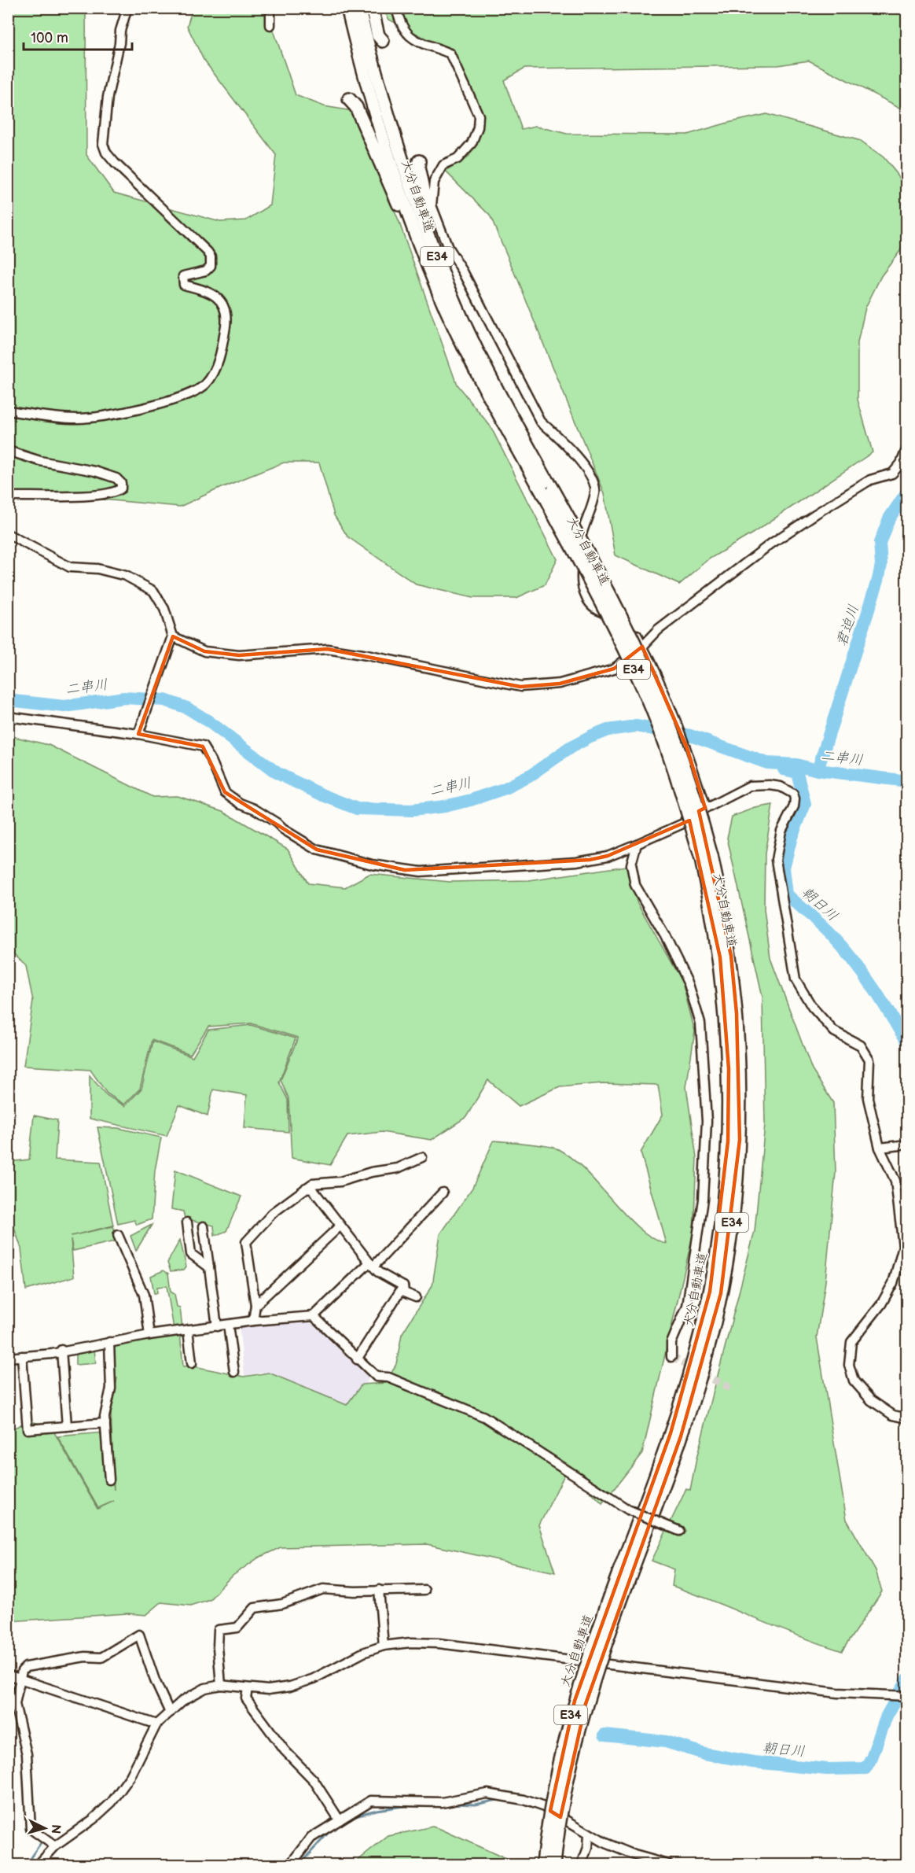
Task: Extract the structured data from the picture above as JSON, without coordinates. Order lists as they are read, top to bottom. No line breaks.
{"streets":{"highway":["大分自動車道","E34"]},"water":["君迫川","二串川","朝日川"],"scale_bar":"100 m","north":"right"}
